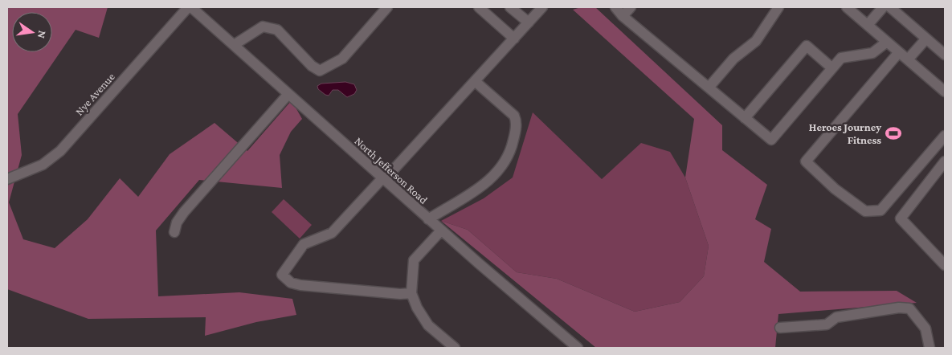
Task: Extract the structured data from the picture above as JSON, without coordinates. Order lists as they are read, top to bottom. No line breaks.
{"streets":{"street":["Nye Avenue","North Jefferson Road"]},"places":{"sports":["Heroes Journey Fitness"]},"north":"right"}
